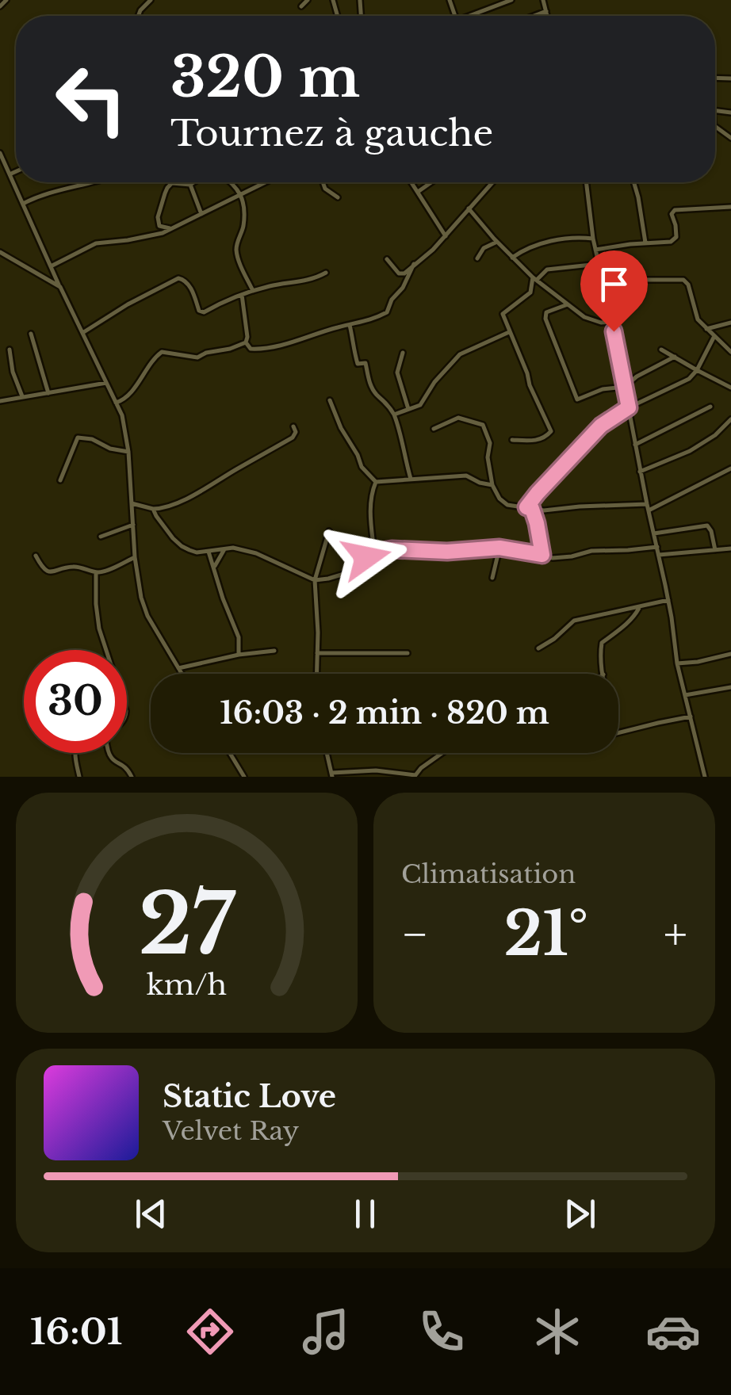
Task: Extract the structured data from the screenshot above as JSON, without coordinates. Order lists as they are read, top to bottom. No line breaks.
{"page":{"turn":["320 m","Tournez à gauche"],"limit":"30","trip":"16:03 · 2 min · 820 m","tile":"Climatisation","heat":["−","21°","+"],"song":["Static Love","Velvet Ray"],"tabs":"16:01","gauge":["27","km/h"]}}
